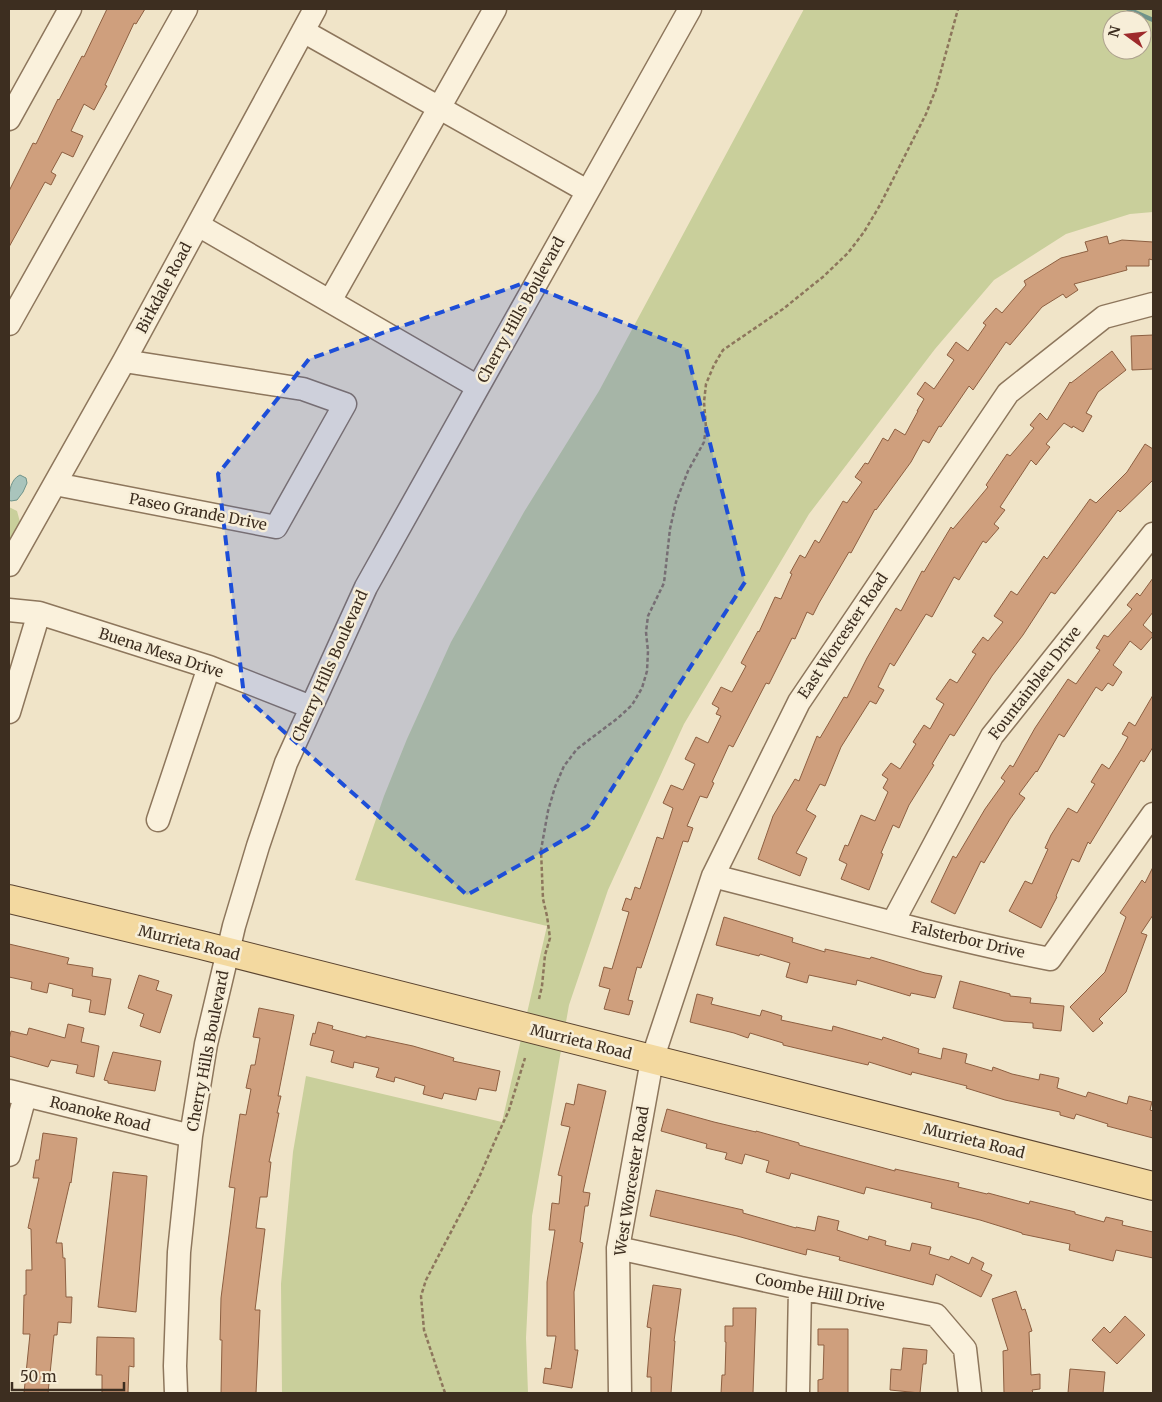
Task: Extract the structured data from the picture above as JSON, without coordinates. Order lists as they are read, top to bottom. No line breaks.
{"streets":{"main road":["Murrieta Road"],"street":["Birkdale Road","Cherry Hills Boulevard","Paseo Grande Drive","East Worcester Road","Buena Mesa Drive","Fountainbleu Drive","Falsterbor Drive","Roanoke Road","West Worcester Road","Coombe Hill Drive"]},"crossings":[["Birkdale Road","Paseo Grande Drive"],["Cherry Hills Boulevard","Buena Mesa Drive"],["Cherry Hills Boulevard","Murrieta Road"],["Cherry Hills Boulevard","Roanoke Road"],["East Worcester Road","Falsterbor Drive"],["East Worcester Road","Murrieta Road"],["East Worcester Road","West Worcester Road"],["Fountainbleu Drive","Falsterbor Drive"],["Murrieta Road","West Worcester Road"],["West Worcester Road","Coombe Hill Drive"]],"scale_bar":"50 m","north":"left"}
